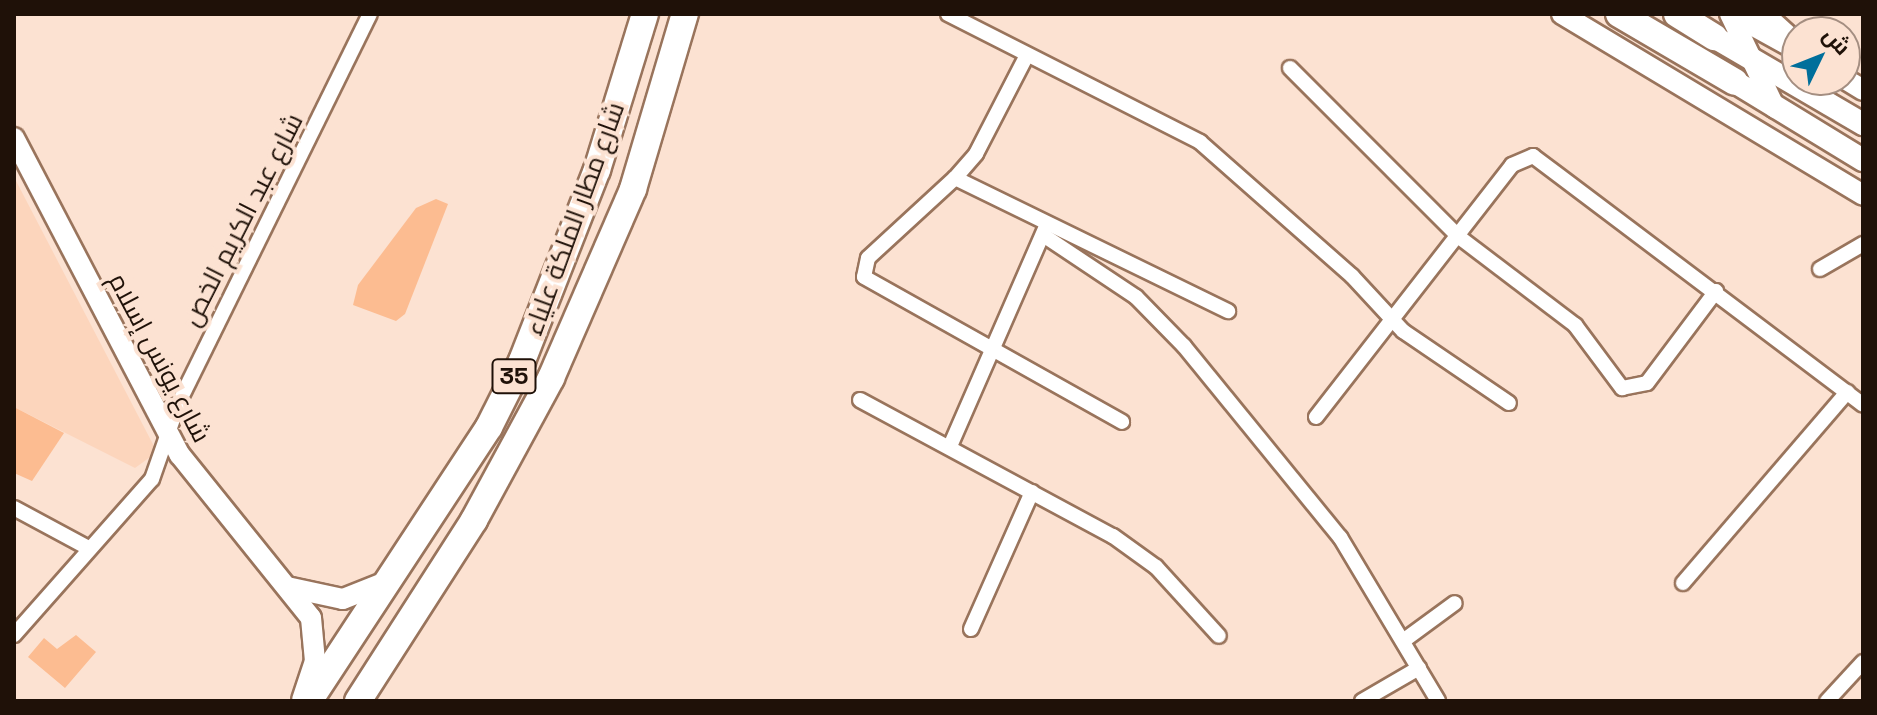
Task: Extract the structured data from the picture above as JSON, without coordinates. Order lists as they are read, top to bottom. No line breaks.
{"streets":{"highway":["شارع مطار الملكة علياء","35"],"street":["شارع عبد الكريم الخص","شارع يونس إسلام"]},"crossings":[["شارع عبد الكريم الخص","شارع يونس إسلام"]],"north":"top right"}
